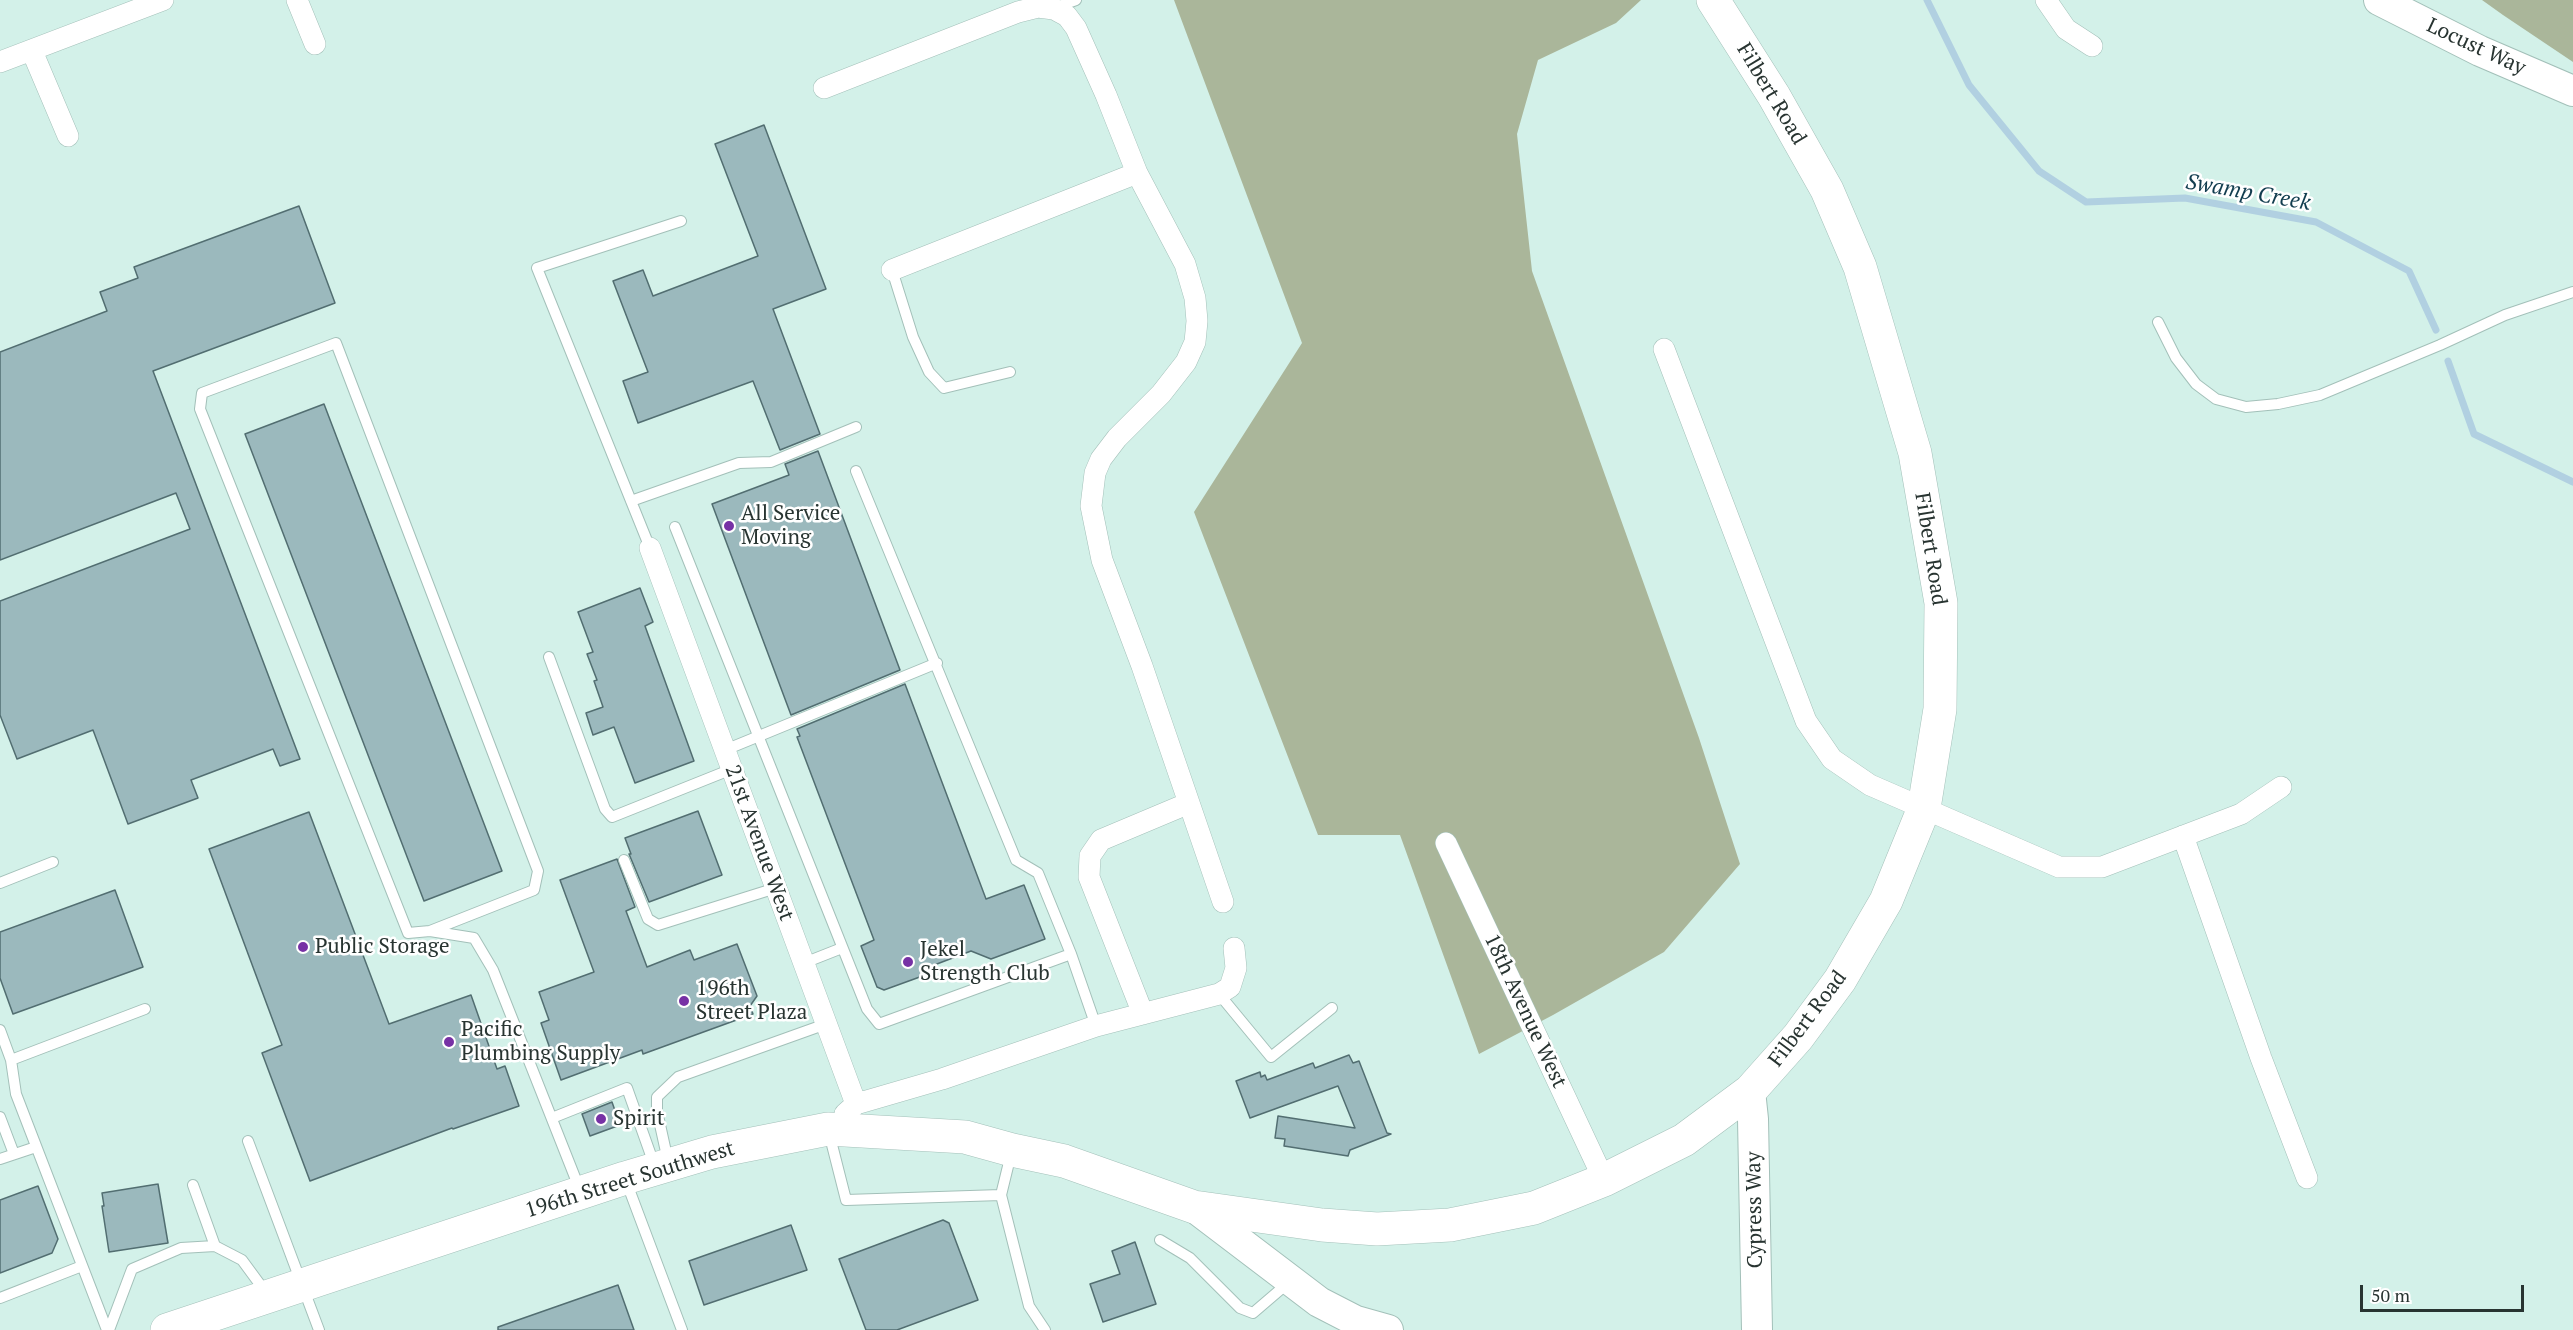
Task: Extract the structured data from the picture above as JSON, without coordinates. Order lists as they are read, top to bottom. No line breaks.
{"streets":{"main road":["Filbert Road","196th Street Southwest"],"street":["Locust Way","21st Avenue West","18th Avenue West","Cypress Way"]},"crossings":[["Filbert Road","196th Street Southwest"],["Filbert Road","Cypress Way"],["18th Avenue West","196th Street Southwest"],["196th Street Southwest","Cypress Way"]],"water":["Swamp Creek"],"places":["All Service Moving","Public Storage","Jekel Strength Club","196th Street Plaza","Pacific Plumbing Supply","Spirit"],"scale_bar":"50 m"}
